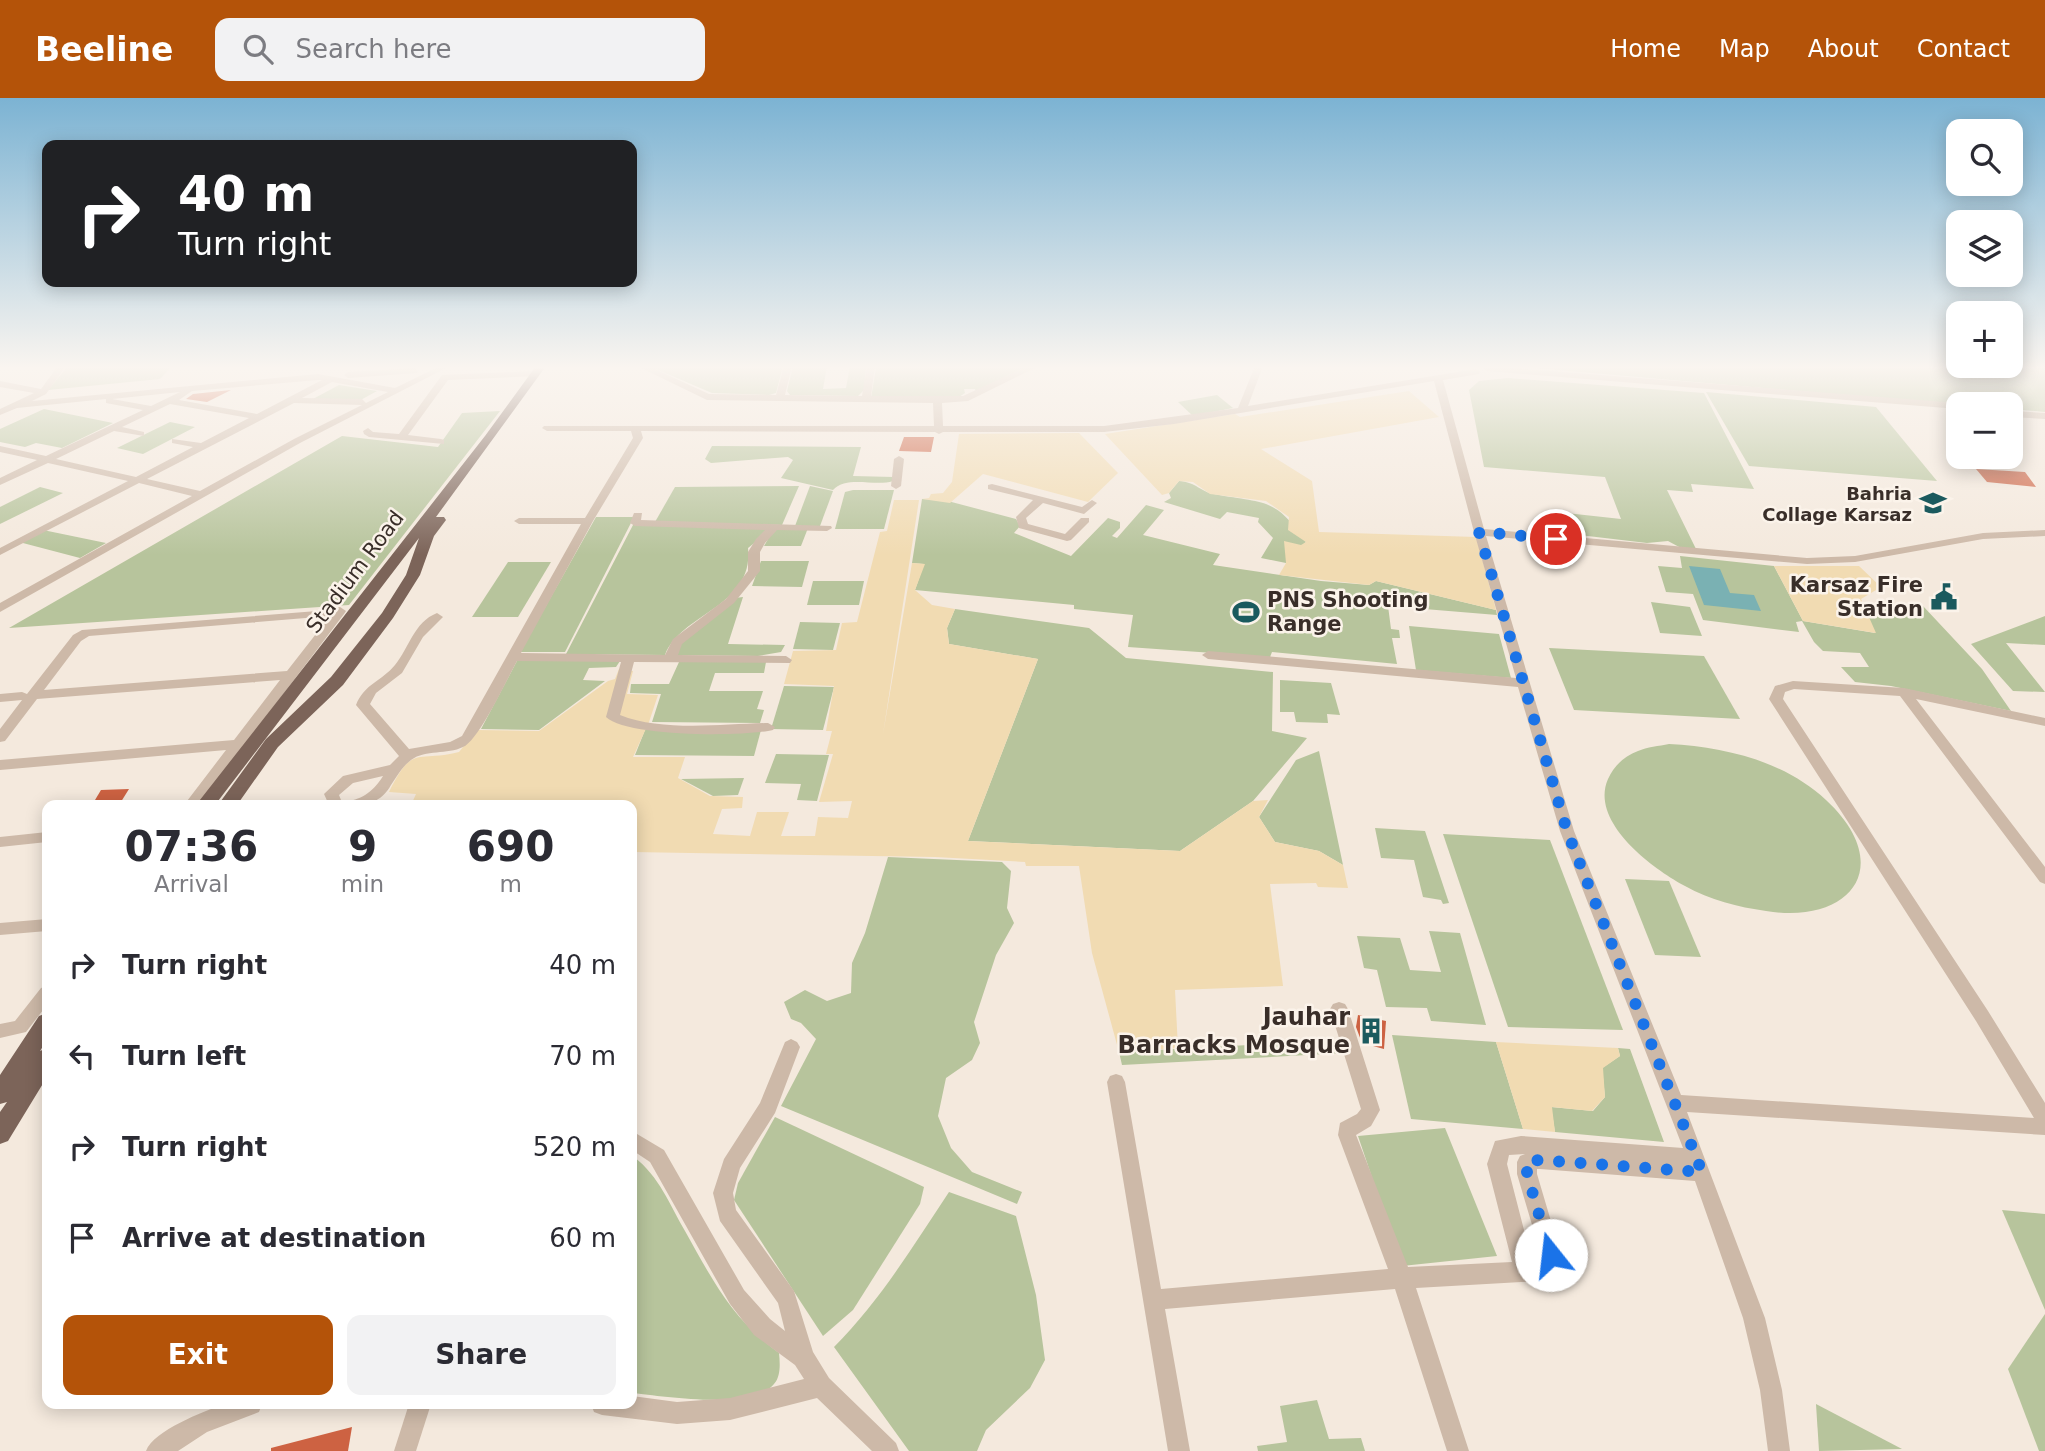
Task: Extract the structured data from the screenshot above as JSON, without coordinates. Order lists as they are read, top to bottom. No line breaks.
{"streets":{"main road":["Stadium Road"]},"places":{"school or university":["Bahria Collage Karsaz"],"public building":["Karsaz Fire Station"],"sports":["PNS Shooting Range"],"building":["Jauhar Barracks Mosque"]},"page":{"header":"Beeline","search":"Search here","nav":["Home","Map","About","Contact"],"map_buttons":["+","−"],"turn":["40 m","Turn right"],"eta":["07:36","Arrival","9","min","690","m"],"list":[{"name":"Turn right","value":"40 m"},{"name":"Turn left","value":"70 m"},{"name":"Turn right","value":"520 m"},{"name":"Arrive at destination","value":"60 m"}],"buttons":["Exit","Share"]}}
